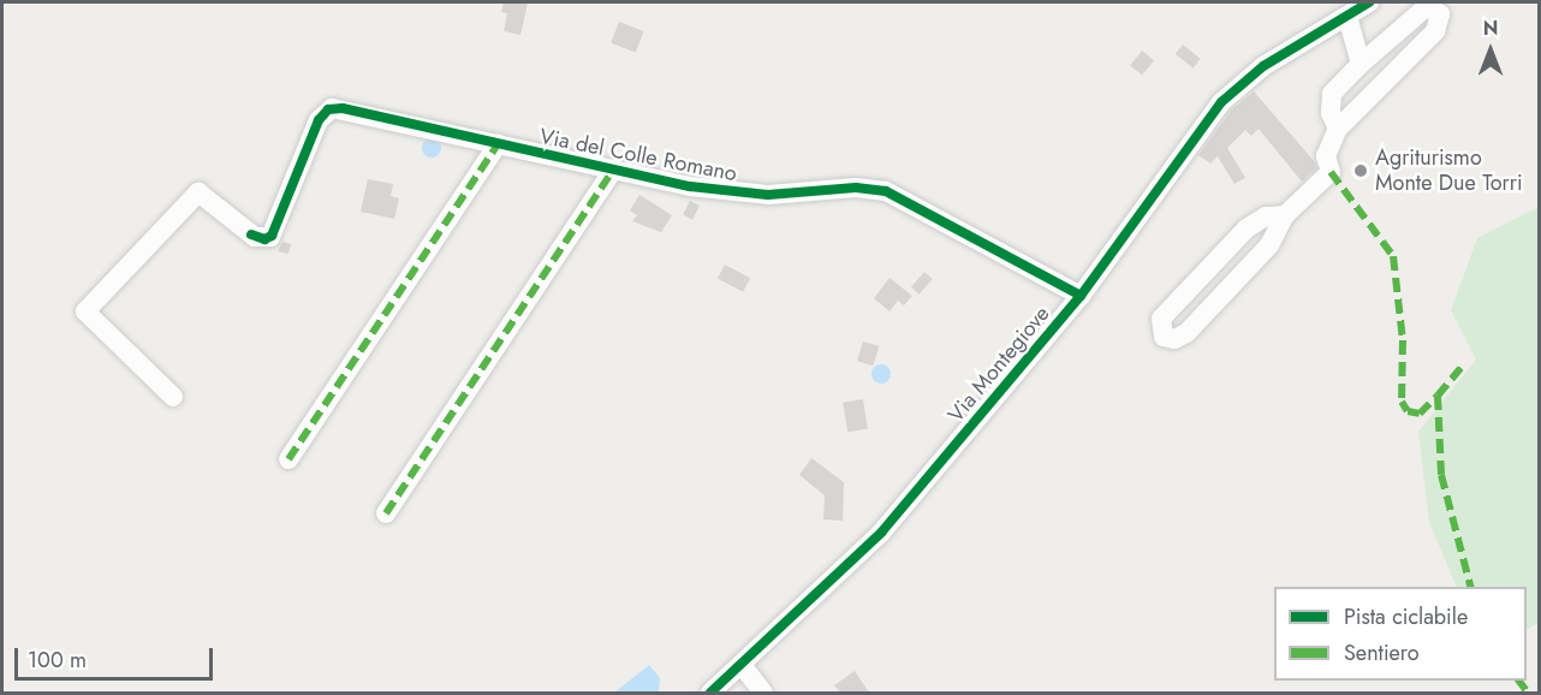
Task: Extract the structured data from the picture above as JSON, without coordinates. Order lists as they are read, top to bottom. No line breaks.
{"streets":{"street":["Via del Colle Romano","Via Montegiove"]},"crossings":[["Via del Colle Romano","Via Montegiove"]],"places":["Agriturismo Monte Due Torri"],"legend":["Pista ciclabile","Sentiero"],"scale_bar":"100 m","north":"top"}
